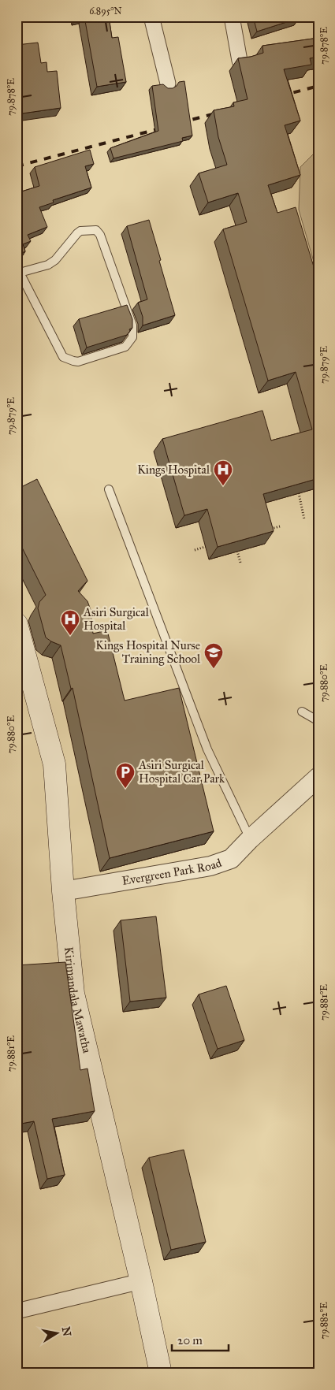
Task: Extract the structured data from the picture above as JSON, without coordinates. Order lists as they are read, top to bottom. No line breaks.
{"streets":{"main road":["Kirimandala Mawatha"],"street":["Evergreen Park Road"]},"crossings":[["Evergreen Park Road","Kirimandala Mawatha"]],"places":{"hospital":["Kings Hospital","Asiri Surgical Hospital"],"school or university":["Kings Hospital Nurse Training School"],"parking":["Asiri Surgical Hospital Car Park"]},"scale_bar":"20 m","north":"right","coordinates":["6.895°N","79.878°E","79.879°E","79.880°E","79.881°E","79.882°E"]}
